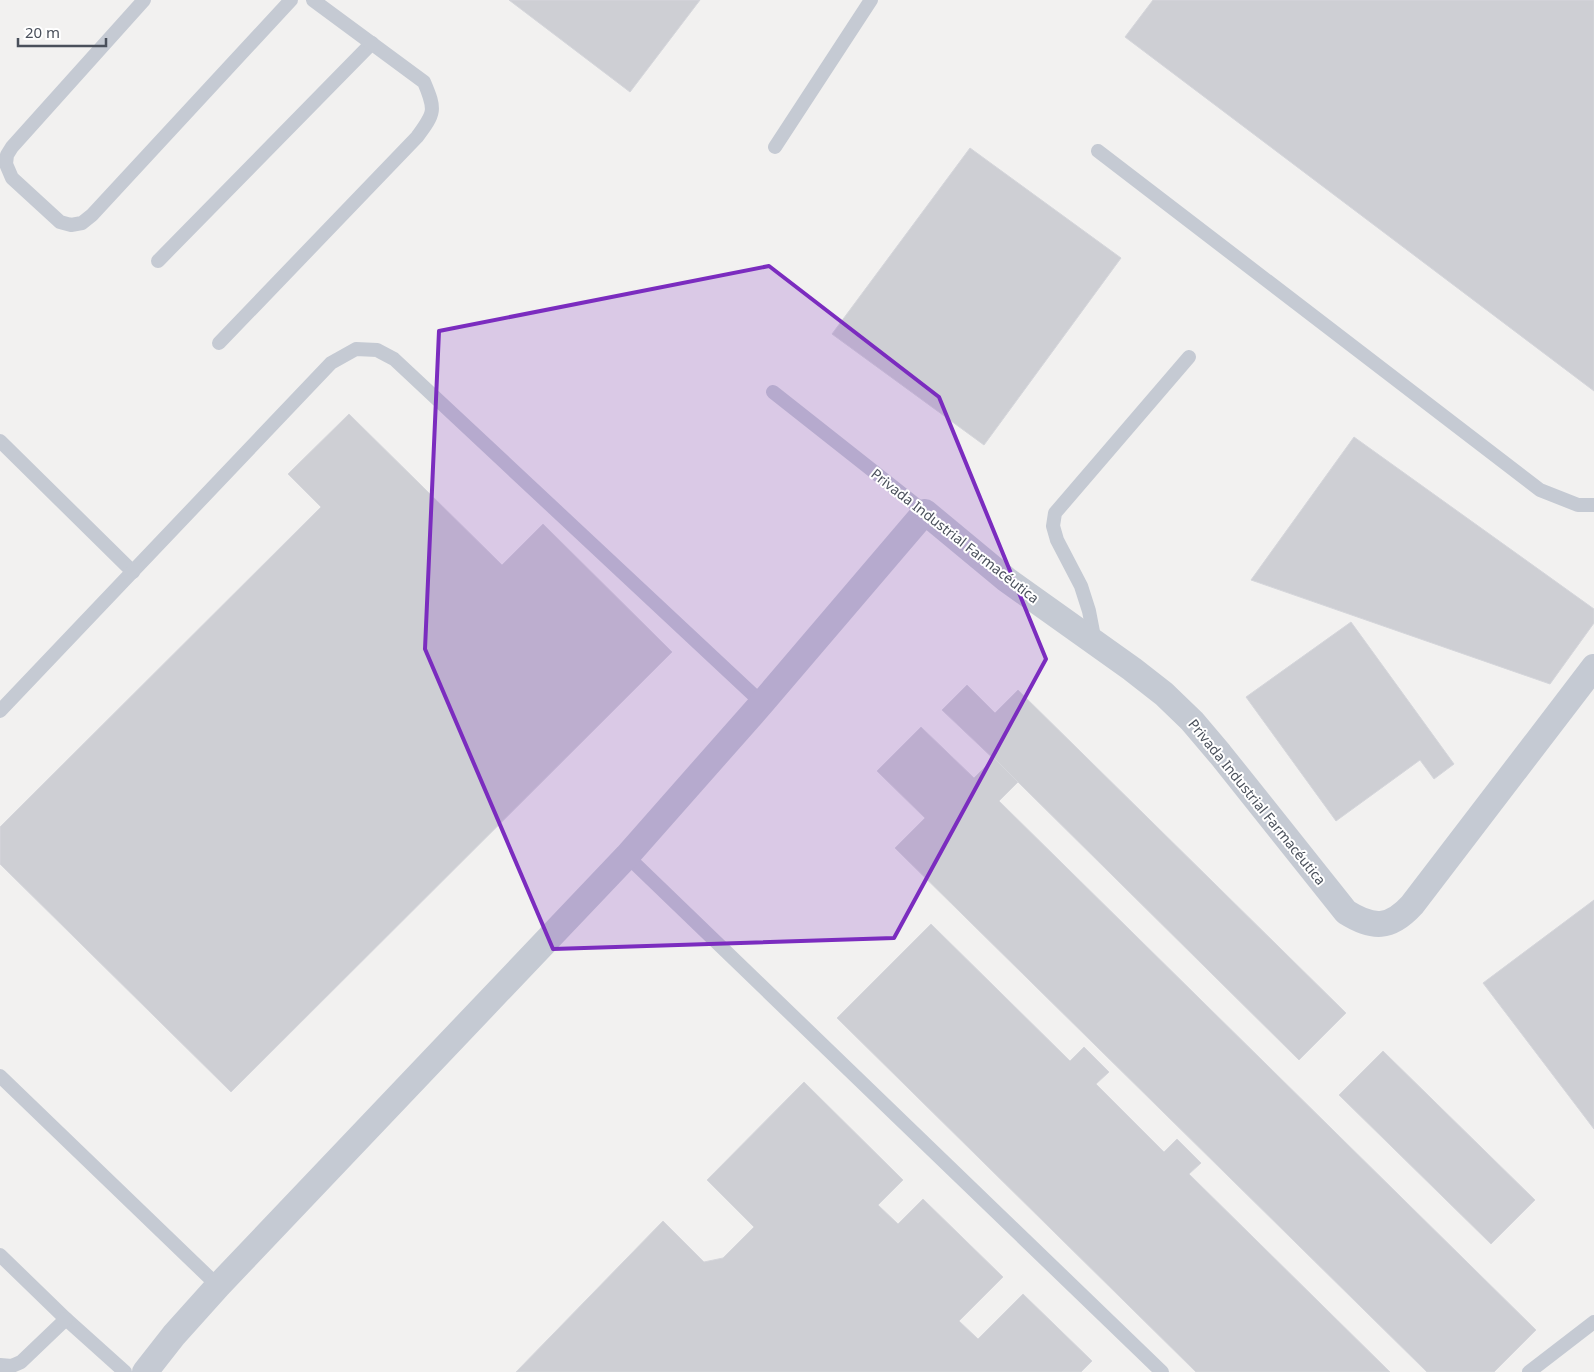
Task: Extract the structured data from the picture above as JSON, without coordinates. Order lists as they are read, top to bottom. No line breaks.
{"streets":{"street":["Privada Industrial Farmacéutica"]},"scale_bar":"20 m"}
